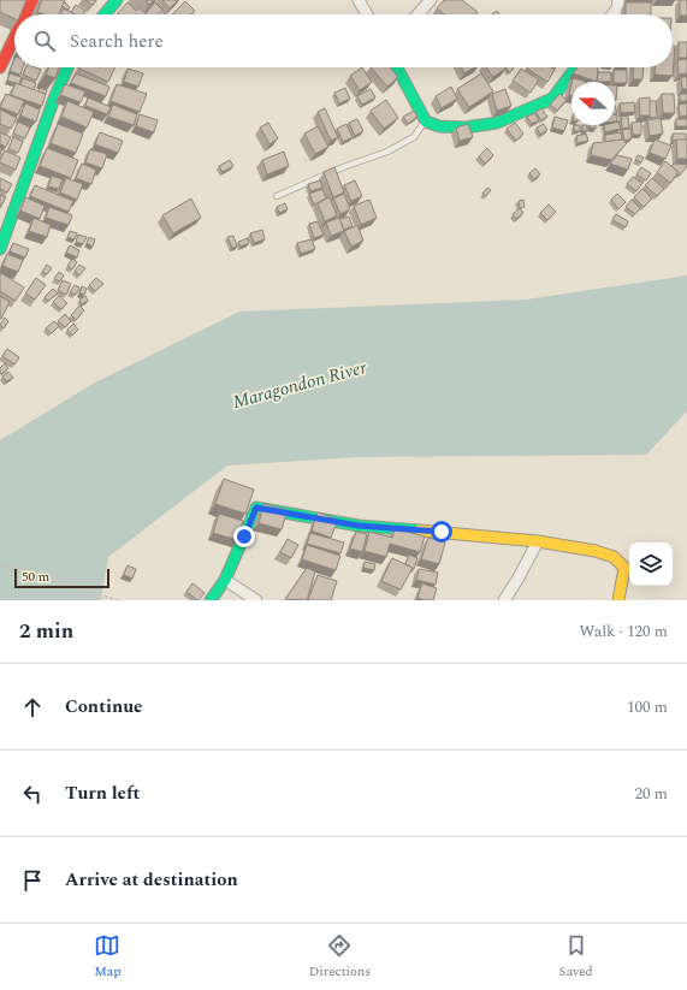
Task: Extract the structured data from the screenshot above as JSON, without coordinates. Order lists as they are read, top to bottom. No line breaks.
{"water":["Maragondon River"],"scale_bar":"50 m","north":"left","page":{"search":"Search here","scale":"50 m","heading":["2 min","Walk · 120 m"],"list":[["Continue","100 m"],["Turn left","20 m"],"Arrive at destination"],"nav":["Map","Directions","Saved"]}}
